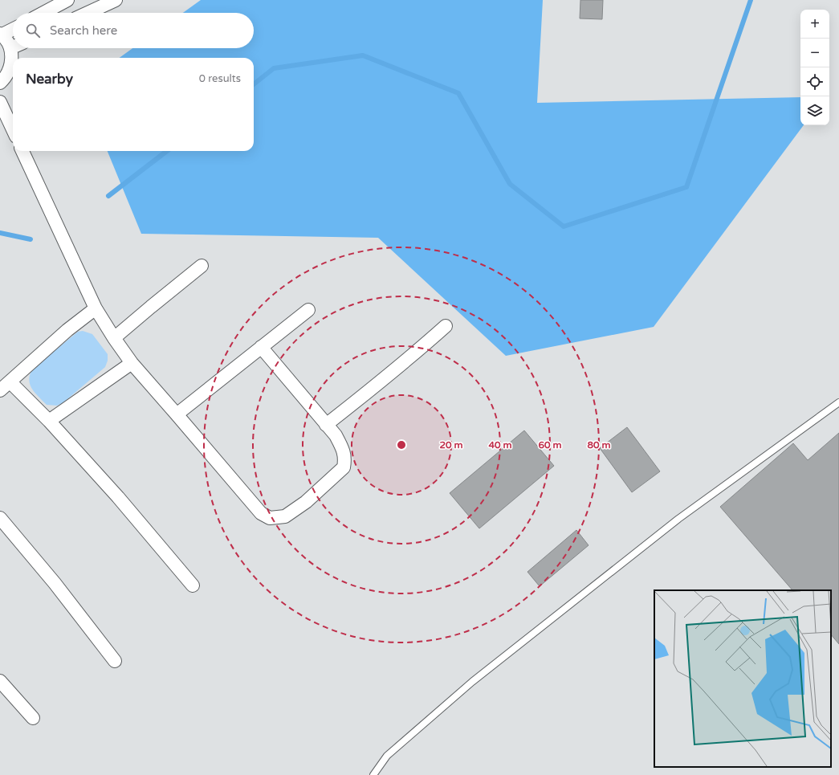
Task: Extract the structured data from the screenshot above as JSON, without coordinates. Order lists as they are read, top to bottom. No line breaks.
{"page":{"map_buttons":["+","−"],"search":"Search here","heading":["Nearby","0 results"]},"rings":["20 m","40 m","60 m","80 m"]}
